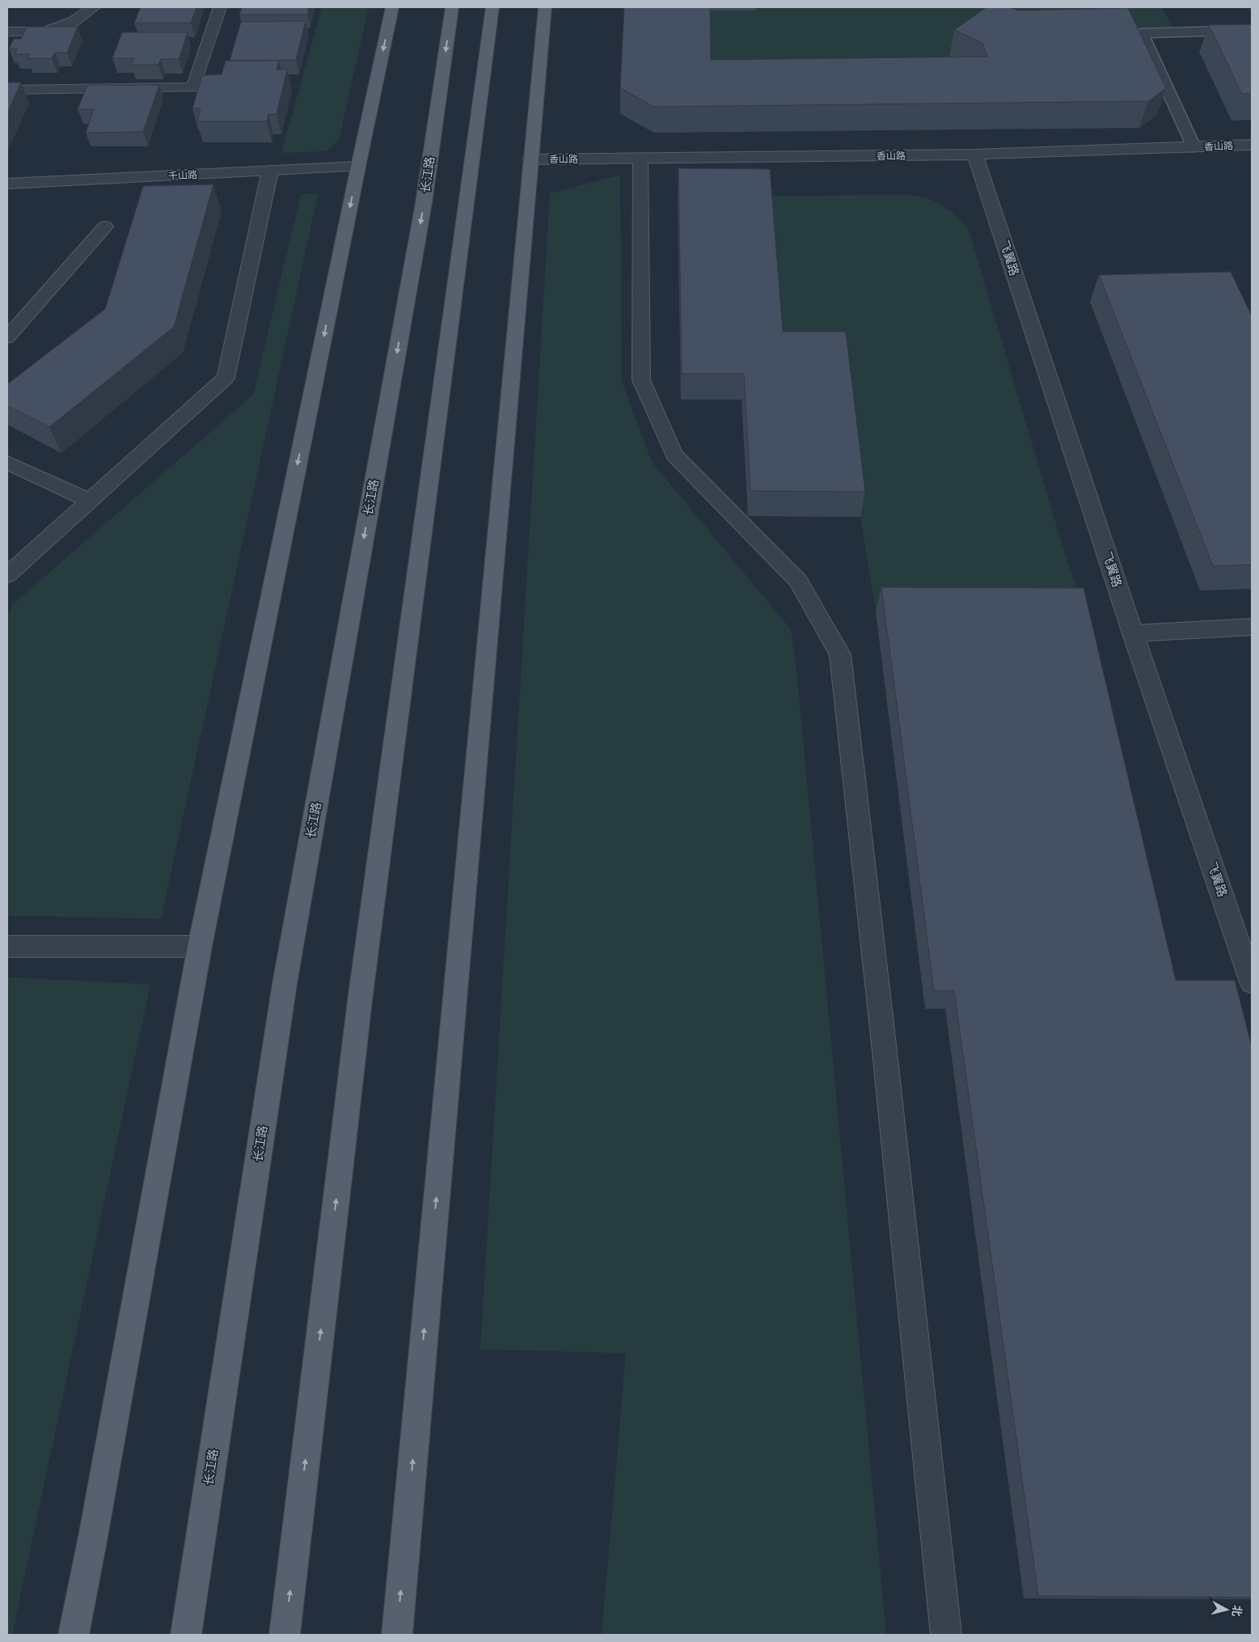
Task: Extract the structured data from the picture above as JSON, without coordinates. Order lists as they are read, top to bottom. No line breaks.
{"streets":{"main road":["长江路"],"street":["香山路","千山路","飞翼路"]},"crossings":[["香山路","飞翼路"]],"north":"right"}
